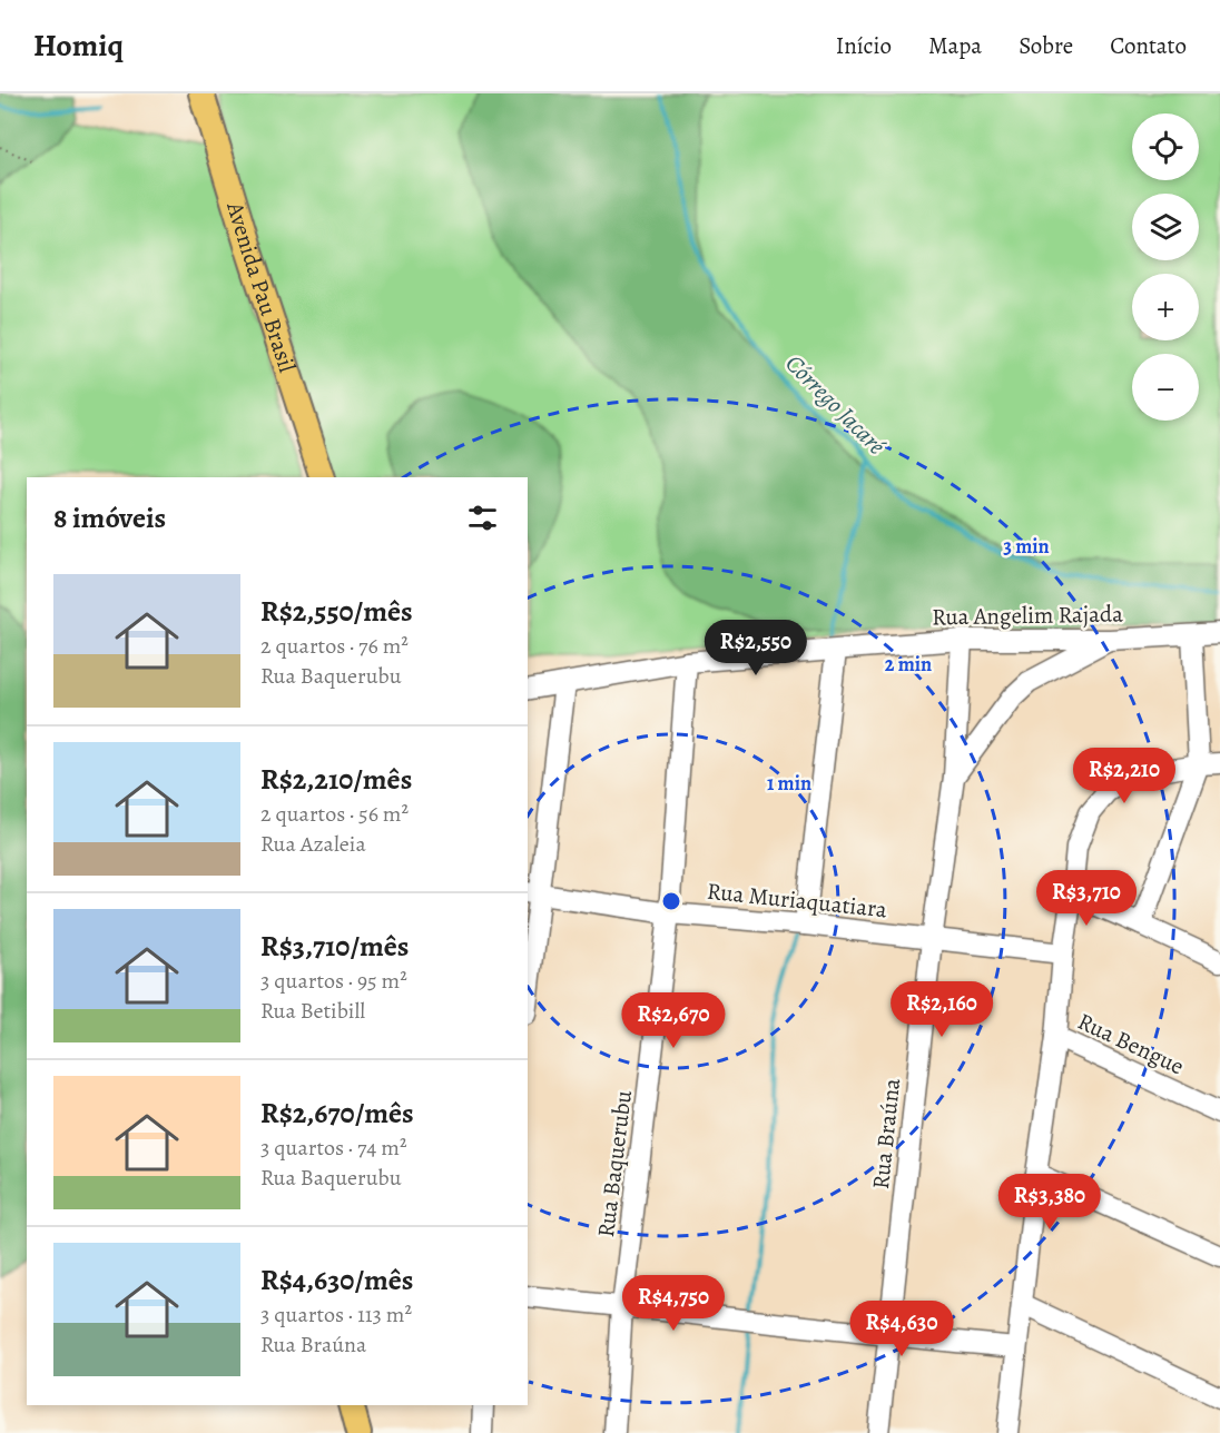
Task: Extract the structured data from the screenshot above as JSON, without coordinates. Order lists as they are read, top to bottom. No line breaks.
{"streets":{"main road":["Avenida Pau Brasil"],"street":["Rua Angelim Rajada","Rua Muriaquatiara","Rua Bengue","Rua Braúna","Rua Baquerubu"]},"crossings":[["Rua Angelim Rajada","Rua Braúna"],["Rua Angelim Rajada","Rua Baquerubu"],["Rua Muriaquatiara","Rua Braúna"],["Rua Muriaquatiara","Rua Baquerubu"]],"water":["Córrego Jacaré"],"page":{"header":"Homiq","nav":["Início","Mapa","Sobre","Contato"],"map_buttons":["+","−"],"heading":"8 imóveis","list":[{"name":"R$2,550/mês","note":"2 quartos · 76 m² · Rua Baquerubu"},{"name":"R$2,210/mês","note":"2 quartos · 56 m² · Rua Azaleia"},{"name":"R$3,710/mês","note":"3 quartos · 95 m² · Rua Betibill"},{"name":"R$2,670/mês","note":"3 quartos · 74 m² · Rua Baquerubu"},{"name":"R$4,630/mês","note":"3 quartos · 113 m² · Rua Braúna"}],"price":["R$2,550","R$2,210","R$3,710","R$2,160","R$2,670","R$3,380","R$4,750","R$4,630"]},"rings":["3 min","2 min","1 min"]}
